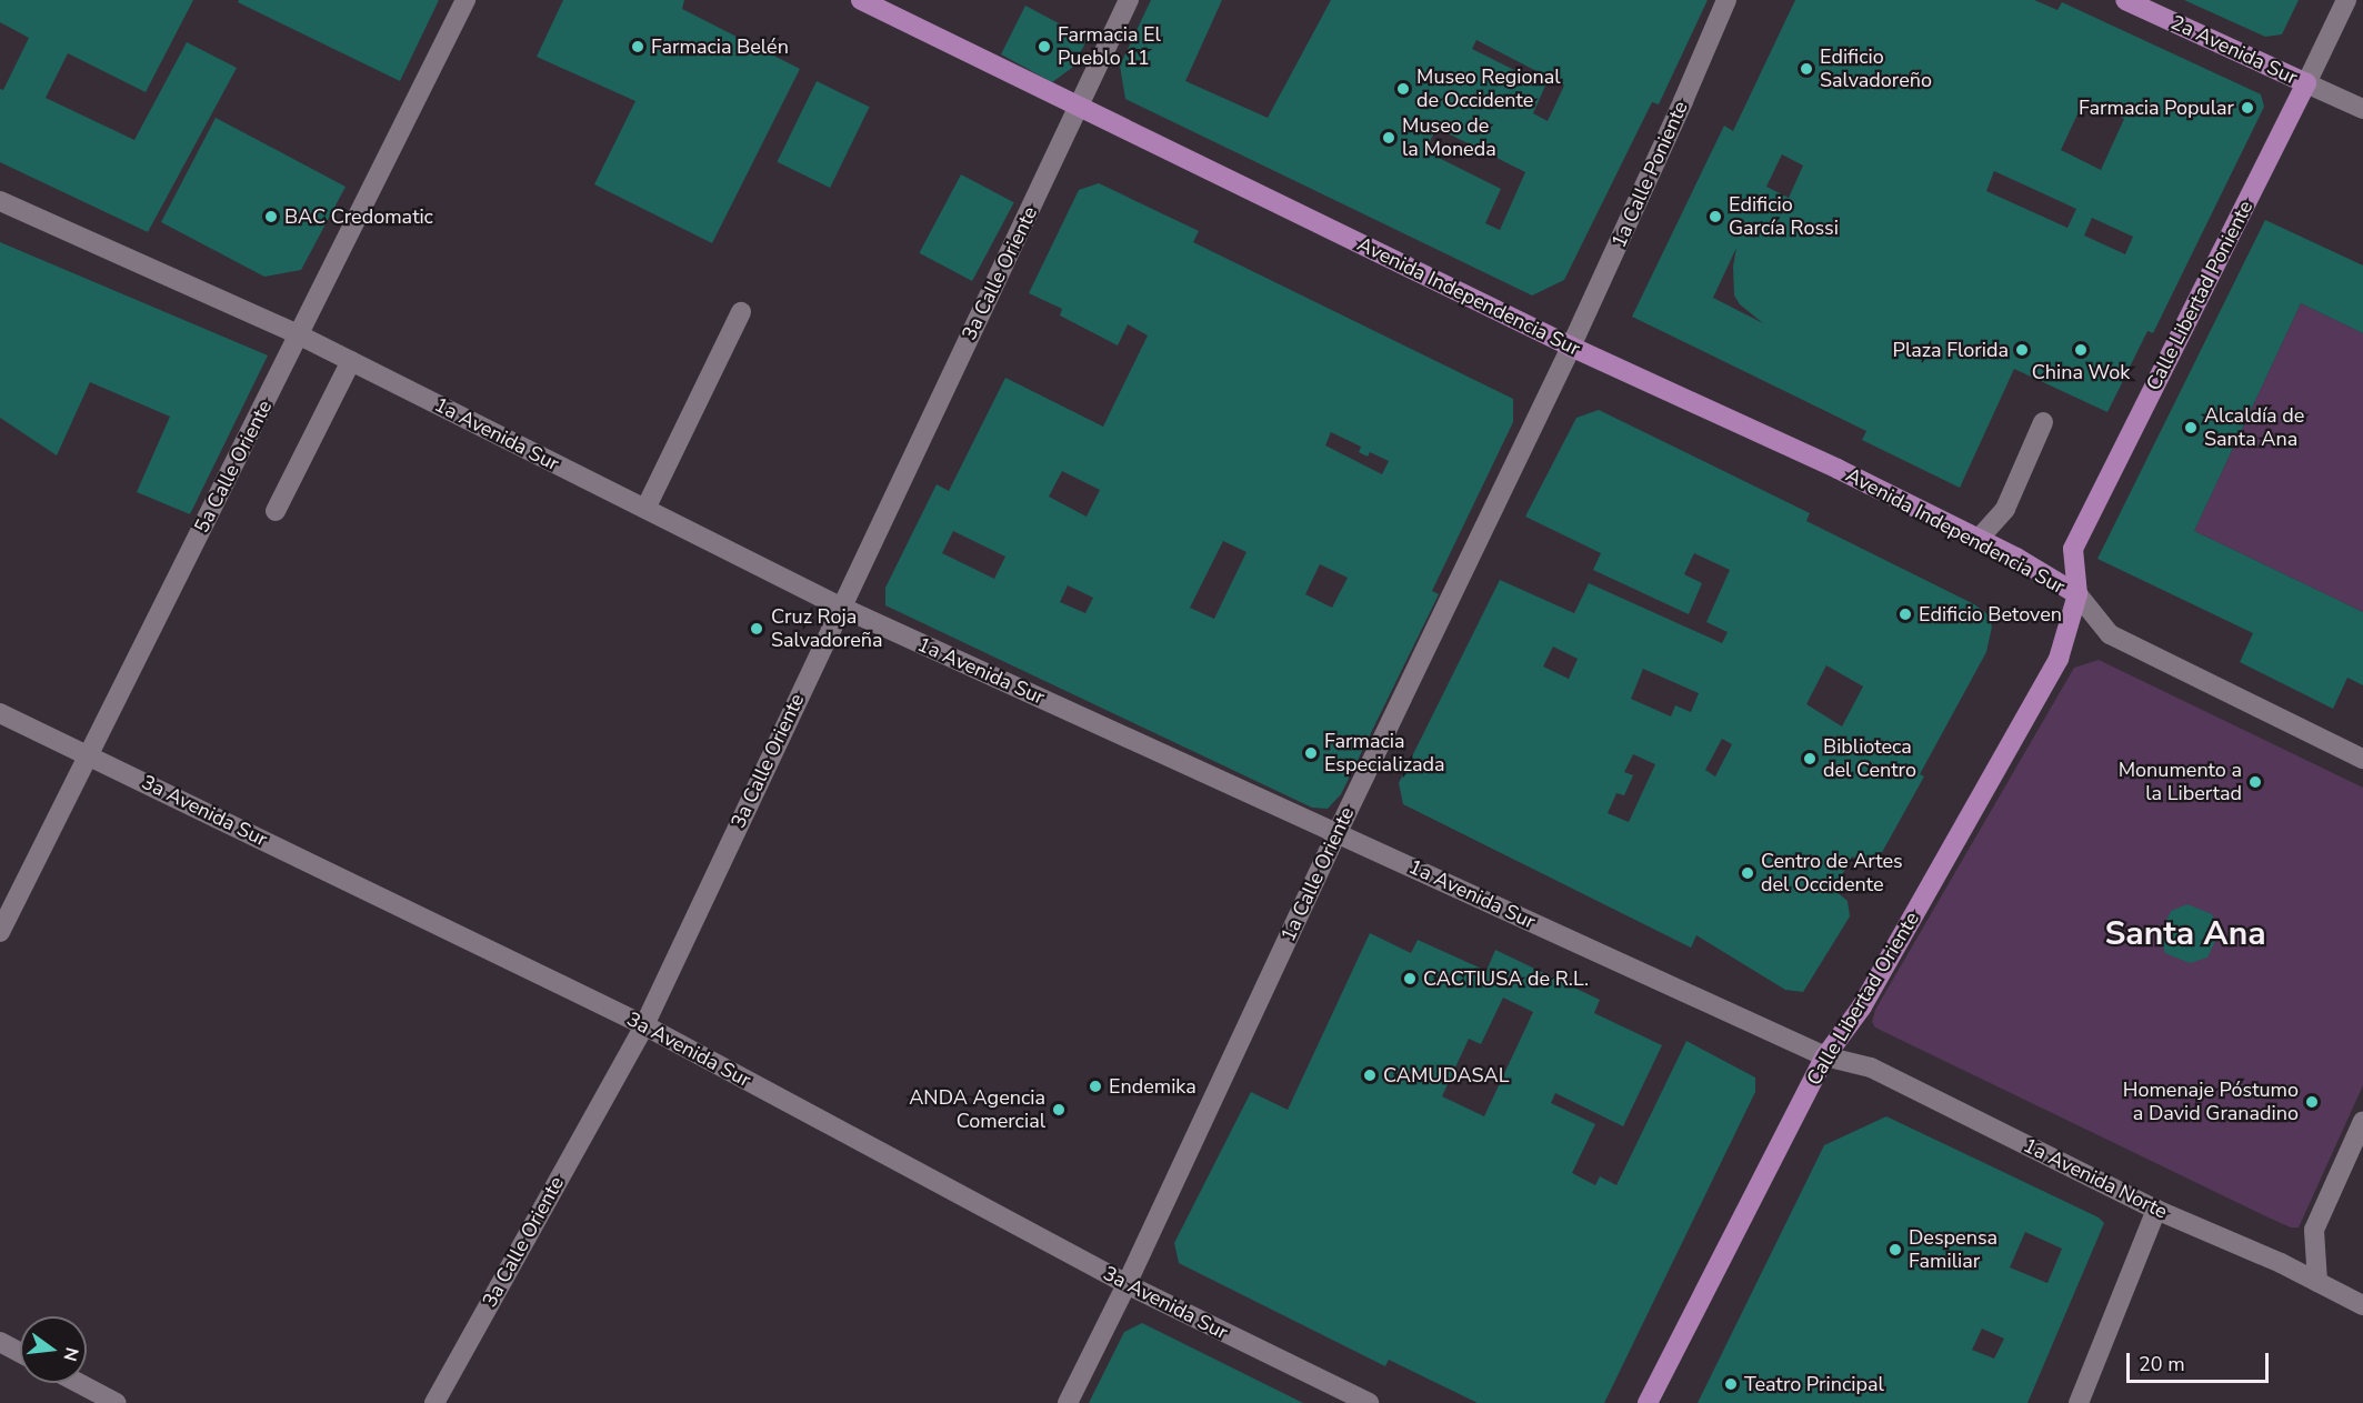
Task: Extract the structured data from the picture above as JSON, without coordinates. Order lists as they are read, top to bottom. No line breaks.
{"streets":{"main road":["2a Avenida Sur","Calle Libertad Poniente","Avenida Independencia Sur","Calle Libertad Oriente"],"street":["1a Calle Poniente","3a Calle Oriente","1a Avenida Sur","5a Calle Oriente","3a Avenida Sur","1a Calle Oriente","1a Avenida Norte"]},"crossings":[["2a Avenida Sur","Calle Libertad Poniente"],["1a Calle Poniente","Avenida Independencia Sur"],["1a Calle Poniente","1a Calle Oriente"],["3a Calle Oriente","Avenida Independencia Sur"],["3a Calle Oriente","1a Avenida Sur"],["3a Calle Oriente","3a Avenida Sur"],["Calle Libertad Poniente","Avenida Independencia Sur"],["Calle Libertad Poniente","Calle Libertad Oriente"],["Avenida Independencia Sur","1a Calle Oriente"],["Avenida Independencia Sur","Calle Libertad Oriente"],["1a Avenida Sur","5a Calle Oriente"],["1a Avenida Sur","1a Calle Oriente"],["1a Avenida Sur","Calle Libertad Oriente"],["1a Avenida Sur","1a Avenida Norte"],["5a Calle Oriente","3a Avenida Sur"],["3a Avenida Sur","1a Calle Oriente"],["Calle Libertad Oriente","1a Avenida Norte"]],"districts":["Santa Ana"],"places":["Farmacia Belén","Farmacia El Pueblo 11","Edificio Salvadoreño","Museo Regional de Occidente","Farmacia Popular","Museo de la Moneda","BAC Credomatic","Edificio García Rossi","Plaza Florida","China Wok","Alcaldía de Santa Ana","Edificio Betoven","Cruz Roja Salvadoreña","Farmacia Especializada","Biblioteca del Centro","Monumento a la Libertad","Centro de Artes del Occidente","CACTIUSA de R.L.","CAMUDASAL","Endemika","Homenaje Póstumo a David Granadino","ANDA Agencia Comercial","Despensa Familiar","Teatro Principal"],"scale_bar":"20 m","north":"right"}
